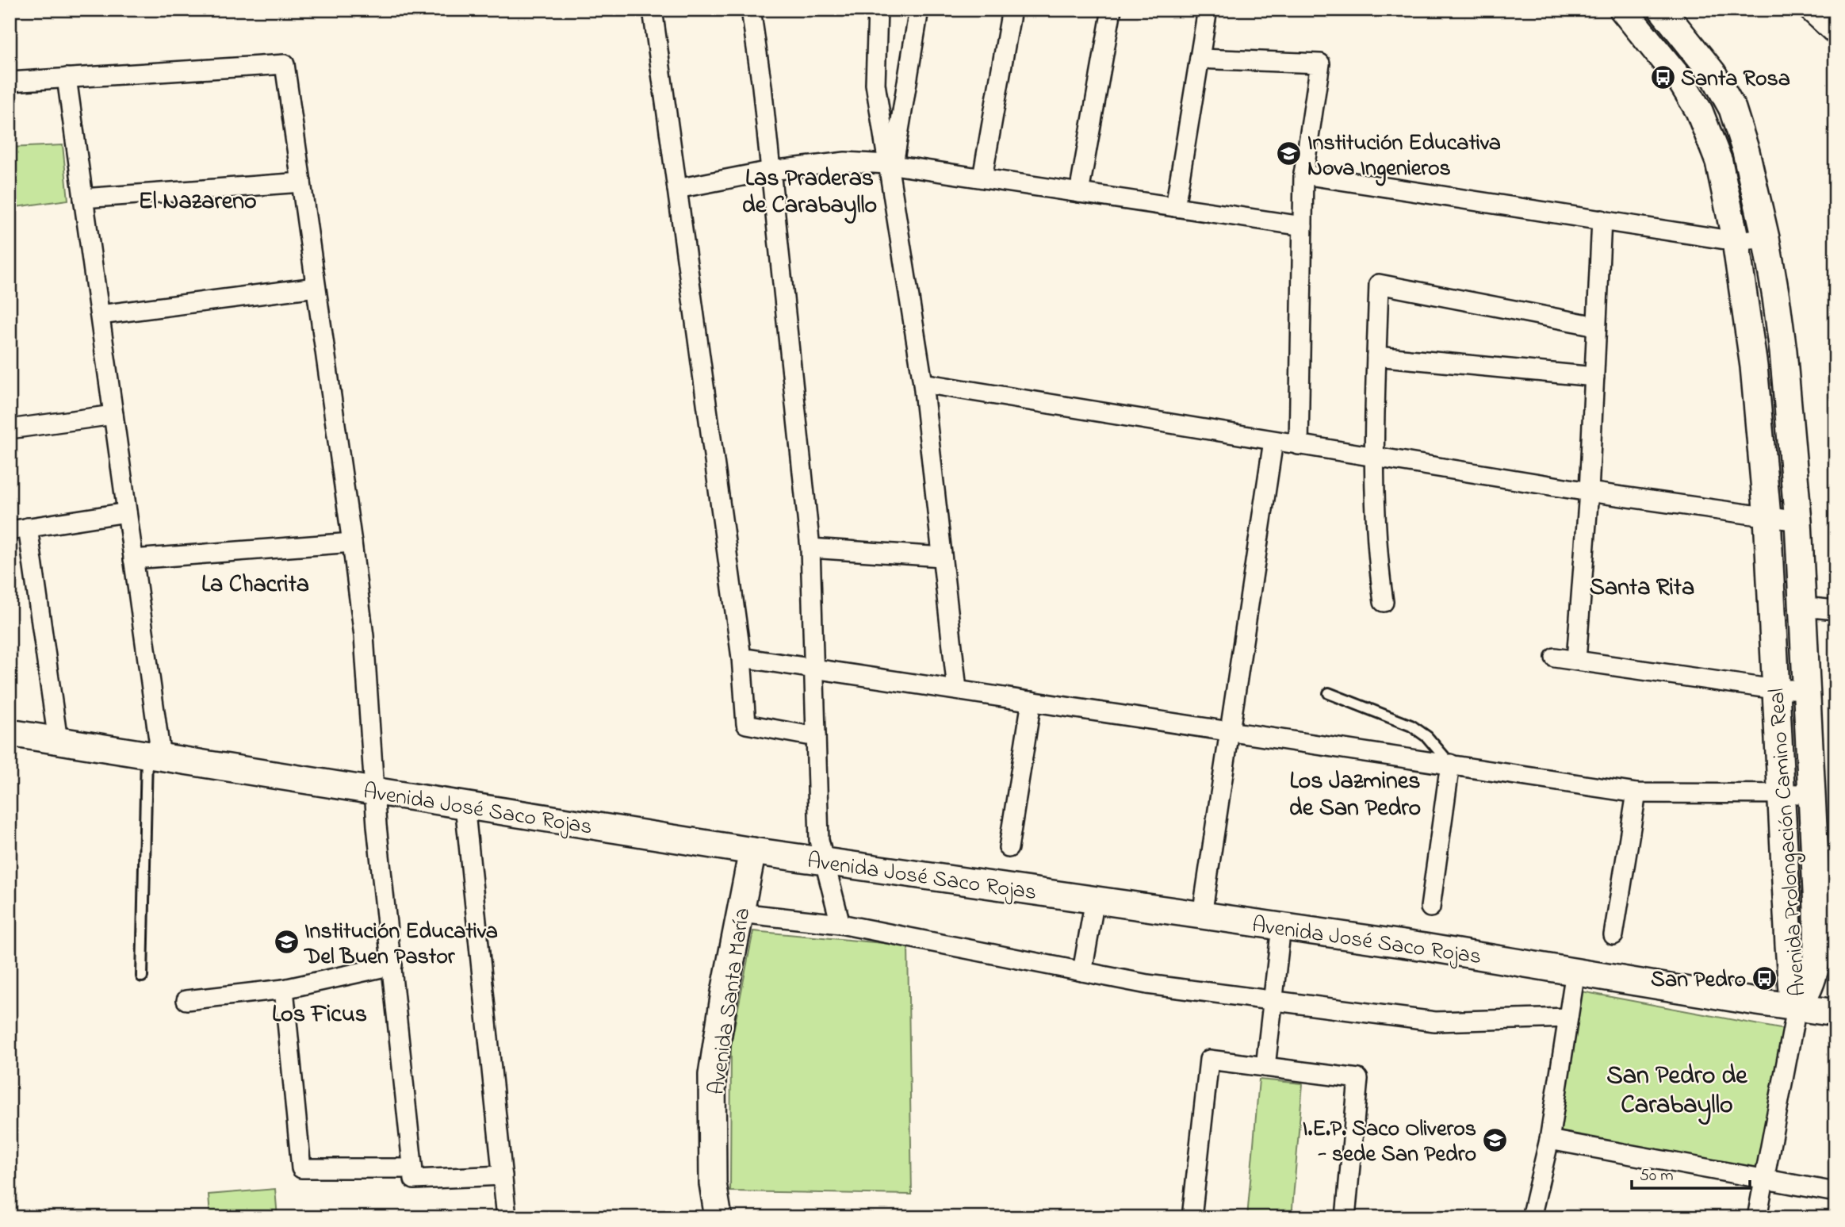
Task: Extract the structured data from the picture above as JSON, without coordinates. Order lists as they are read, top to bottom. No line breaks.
{"streets":{"main road":["Avenida José Saco Rojas","Avenida Prolongación Camino Real","Avenida Santa María"]},"crossings":[["Avenida José Saco Rojas","Avenida Prolongación Camino Real"],["Avenida José Saco Rojas","Avenida Santa María"]],"districts":["Las Praderas de Carabayllo","El Nazareno","La Chacrita","Santa Rita","Los Jazmines de San Pedro","Los Ficus","San Pedro de Carabayllo"],"places":{"bus stop":["Santa Rosa","San Pedro"],"school or university":["Institución Educativa Nova Ingenieros","Institución Educativa Del Buen Pastor","I.E.P. Saco Oliveros - sede San Pedro"]},"scale_bar":"50 m"}
